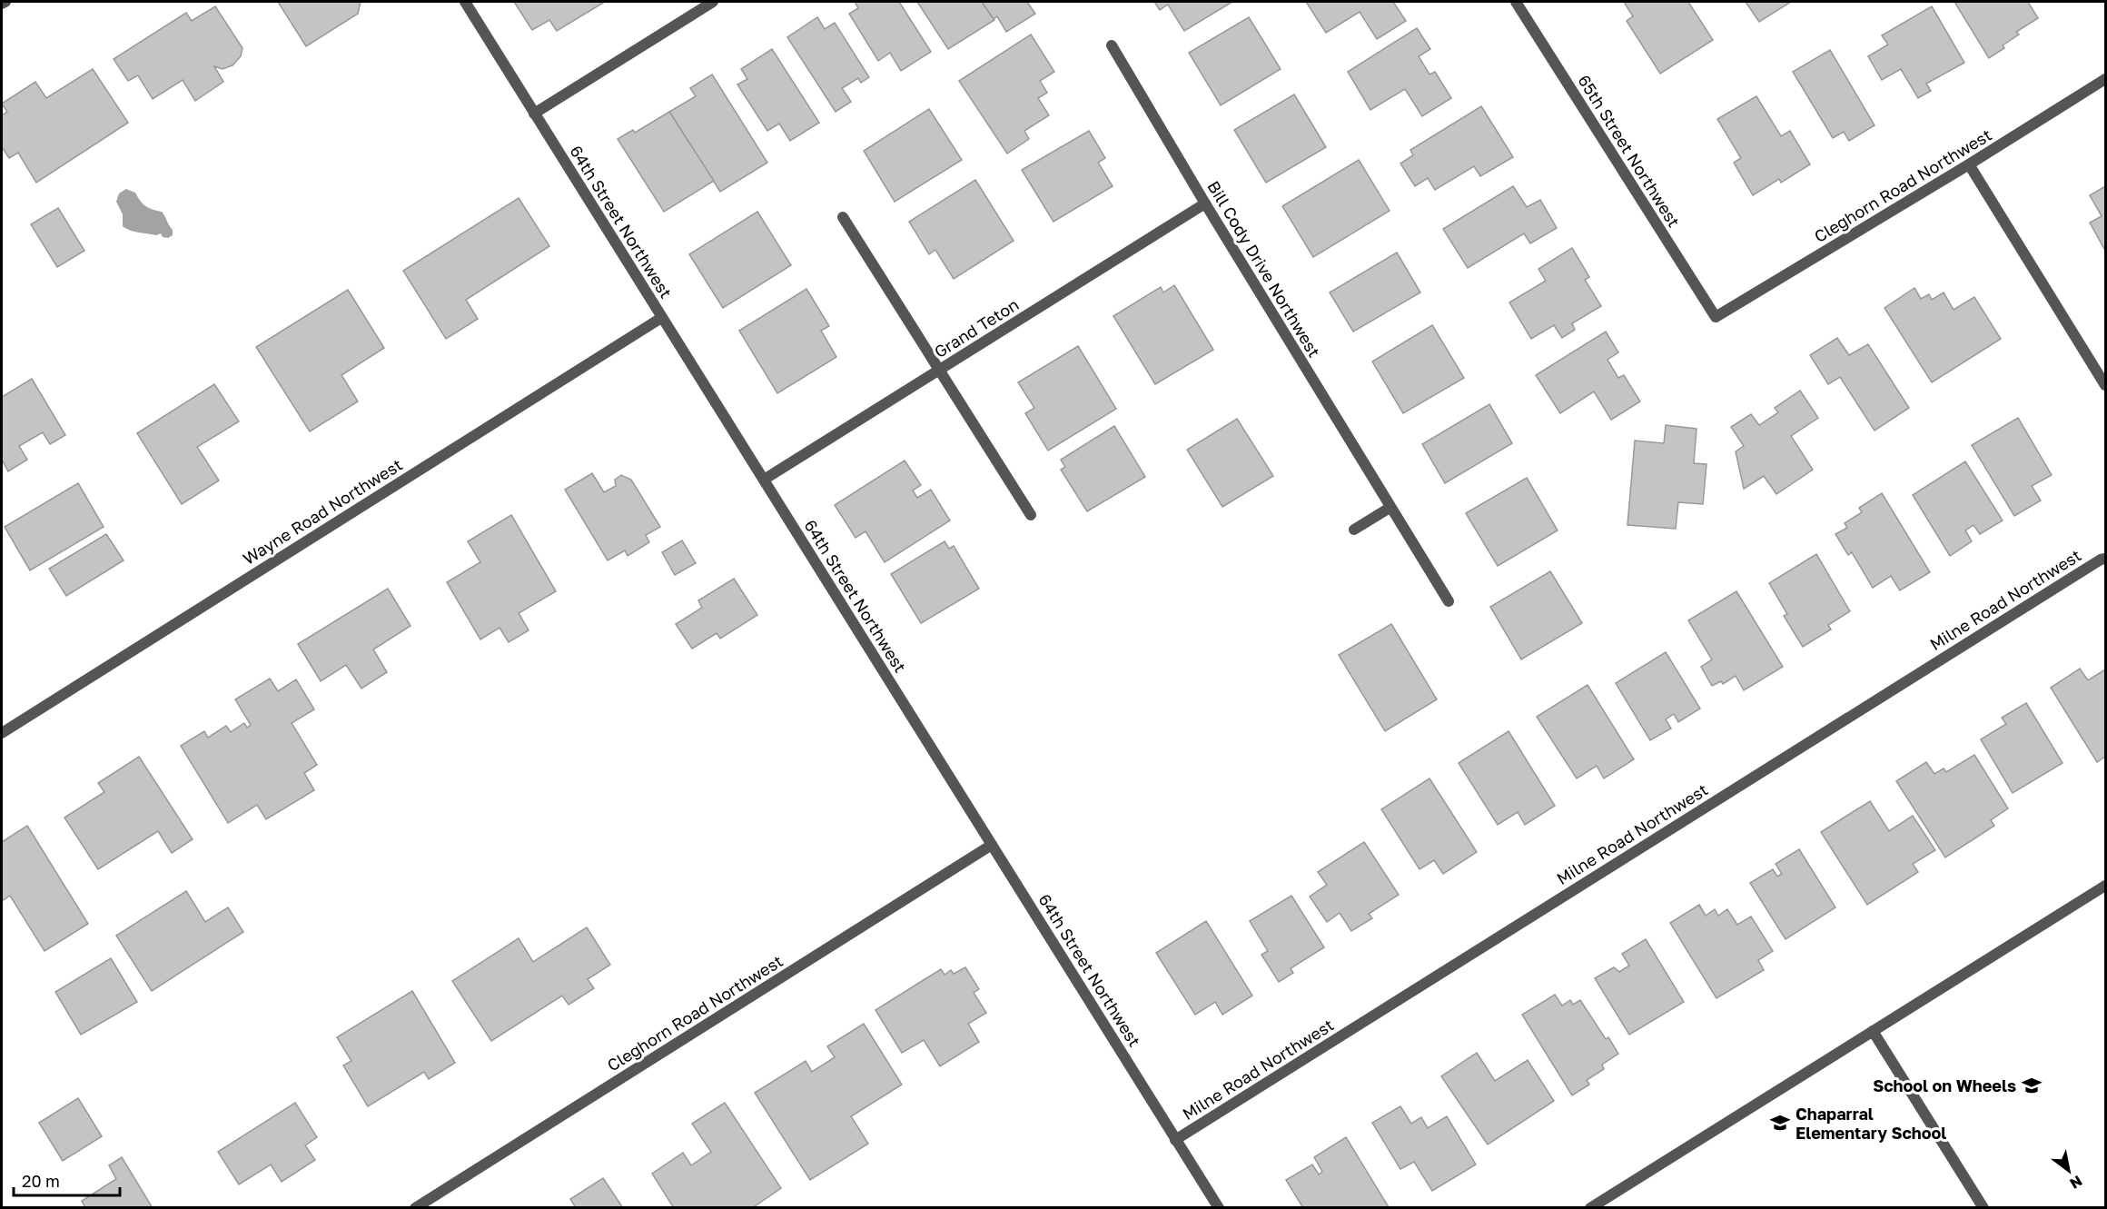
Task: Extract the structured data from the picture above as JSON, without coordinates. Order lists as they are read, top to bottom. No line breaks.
{"streets":{"street":["65th Street Northwest","Cleghorn Road Northwest","64th Street Northwest","Bill Cody Drive Northwest","Grand Teton","Wayne Road Northwest","Milne Road Northwest"]},"crossings":[["65th Street Northwest","Cleghorn Road Northwest"],["Cleghorn Road Northwest","64th Street Northwest"],["64th Street Northwest","Grand Teton"],["64th Street Northwest","Wayne Road Northwest"],["64th Street Northwest","Milne Road Northwest"],["Bill Cody Drive Northwest","Grand Teton"]],"places":{"school or university":["School on Wheels","Chaparral Elementary School"]},"scale_bar":"20 m","north":"bottom right"}
